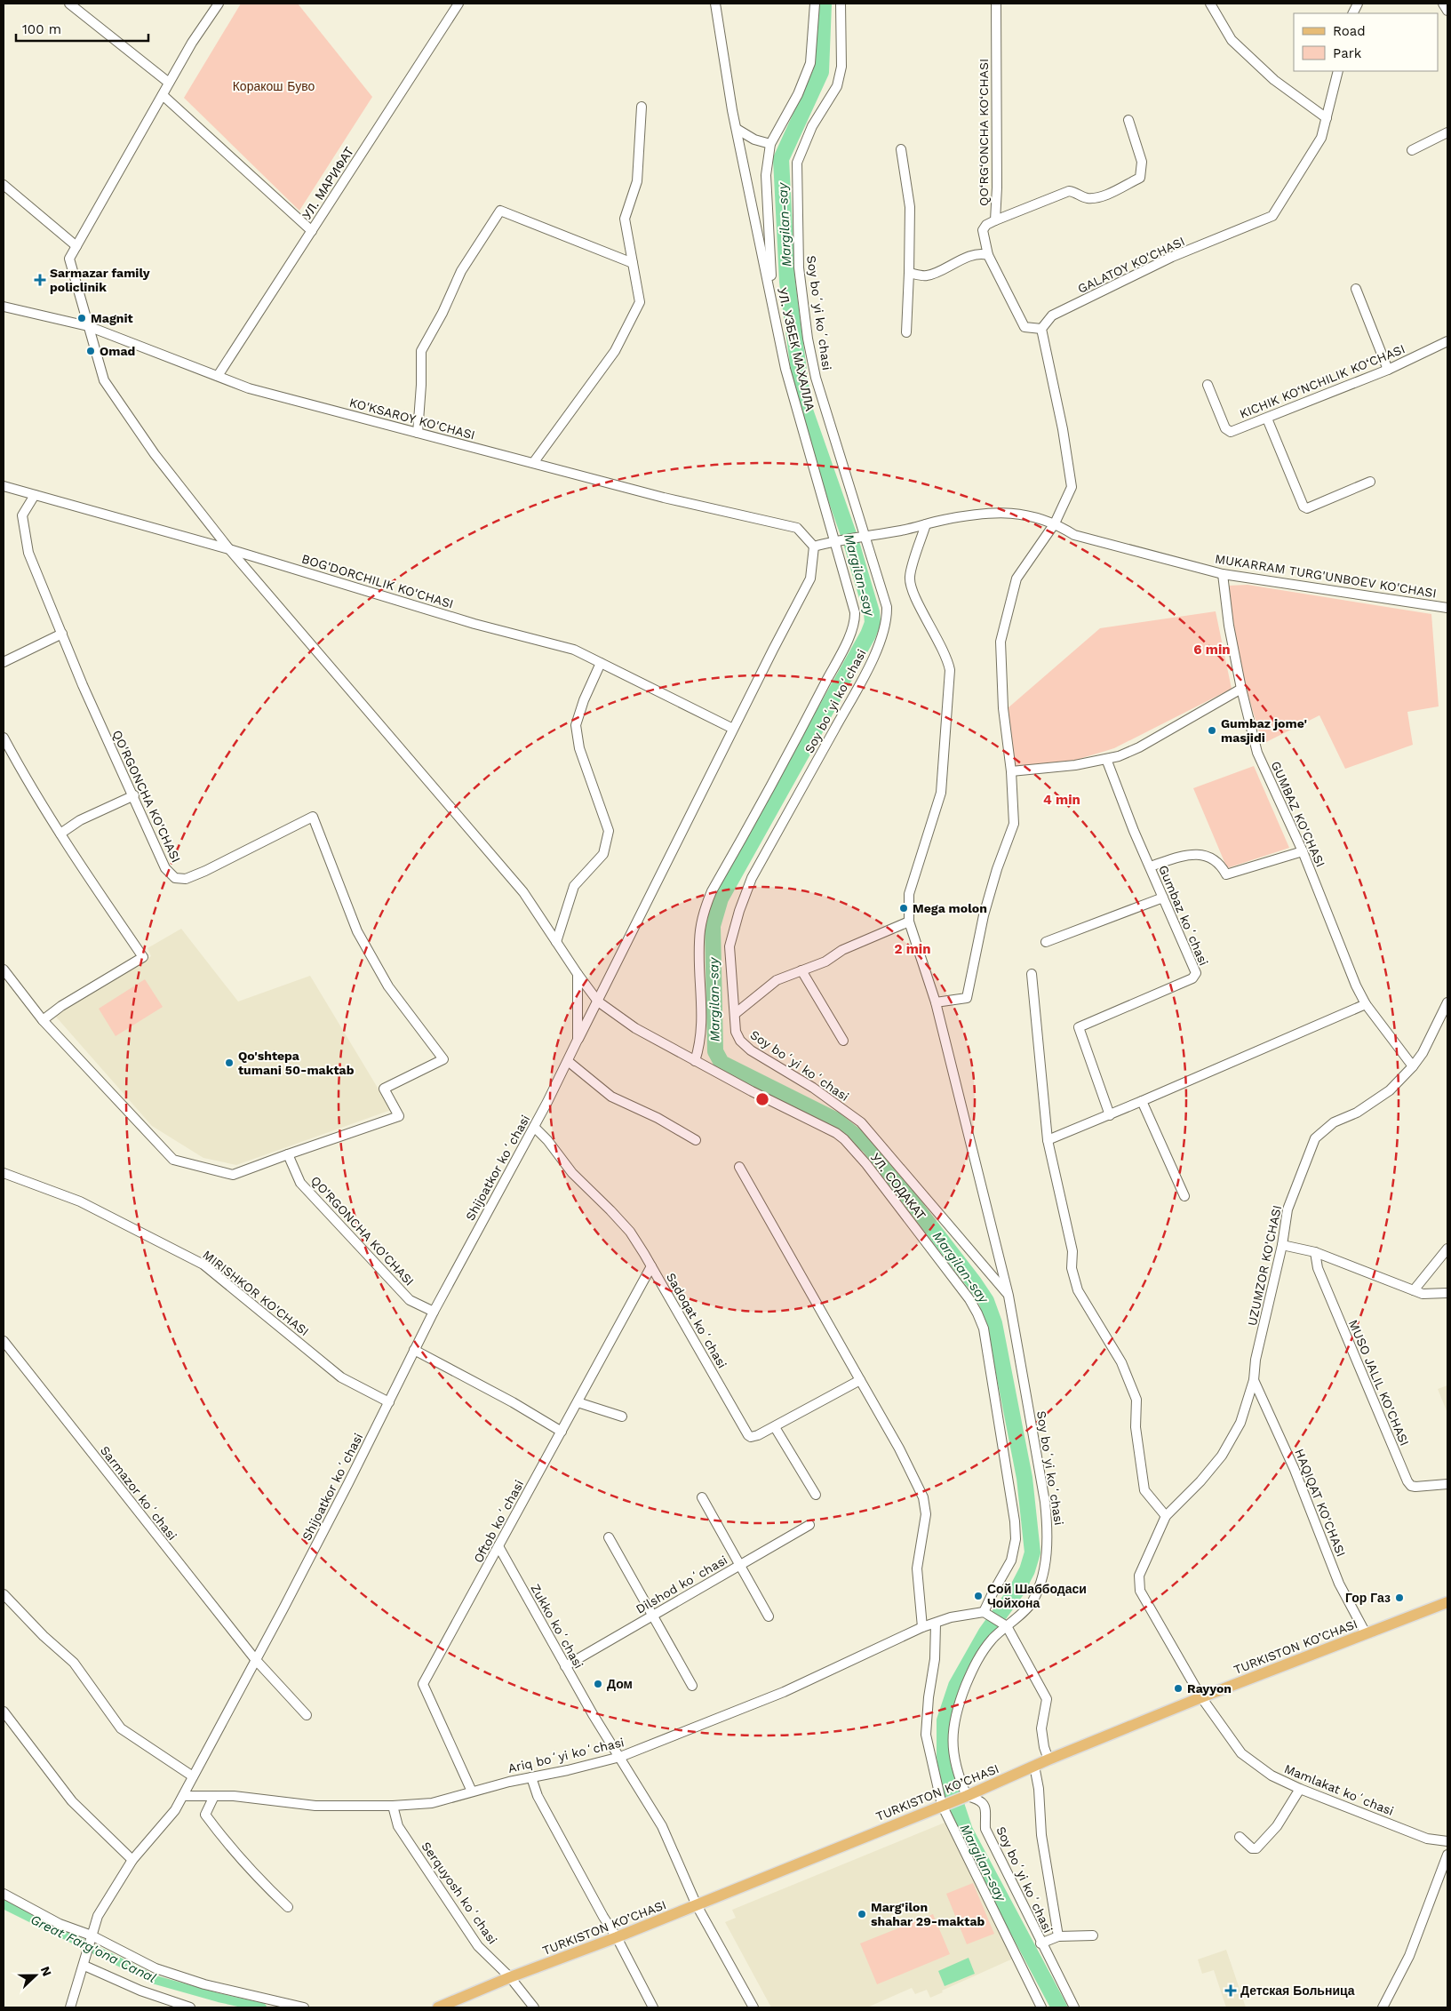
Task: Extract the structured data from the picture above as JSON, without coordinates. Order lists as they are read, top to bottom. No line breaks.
{"streets":{"main road":["TURKISTON KO’CHASI"],"street":["QO‘RG‘ONCHA KO‘CHASI","УЛ. МАРИФАТ","GALATOY KO'CHASI","Soy boʻyi koʻchasi","УЛ. УЗБЕК МАХАЛЛА","KICHIK KO‘NCHILIK KO‘CHASI","KO'KSAROY KO'CHASI","MUKARRAM TURG'UNBOEV KO'CHASI","BOG'DORCHILIK KO'CHASI","QO'RGONCHA KO'CHASI","GUMBAZ KO'CHASI","Gumbaz koʻchasi","Shijoatkor koʻchasi","УЛ. СОДАКАТ","UZUMZOR KO'CHASI","MIRISHKOR KO'CHASI","Sadoqat koʻchasi","MUSO JALIL KO'CHASI","Sarmazor koʻchasi","HAQIQAT KO'CHASI","Oftob koʻchasi","Dilshod koʻchasi","Zukko koʻchasi","Ariq boʻyi koʻchasi","Mamlakat koʻchasi","Serquyosh koʻchasi"]},"crossings":[["УЛ. МАРИФАТ","KO'KSAROY KO'CHASI"],["Soy boʻyi koʻchasi","MUKARRAM TURG'UNBOEV KO'CHASI"],["Soy boʻyi koʻchasi","TURKISTON KO’CHASI"],["УЛ. УЗБЕК МАХАЛЛА","MUKARRAM TURG'UNBOEV KO'CHASI"],["УЛ. УЗБЕК МАХАЛЛА","УЛ. СОДАКАТ"],["KO'KSAROY KO'CHASI","MUKARRAM TURG'UNBOEV KO'CHASI"],["MUKARRAM TURG'UNBOEV KO'CHASI","GUMBAZ KO'CHASI"],["BOG'DORCHILIK KO'CHASI","QO'RGONCHA KO'CHASI"],["QO'RGONCHA KO'CHASI","Shijoatkor koʻchasi"],["GUMBAZ KO'CHASI","UZUMZOR KO'CHASI"],["Shijoatkor koʻchasi","УЛ. СОДАКАТ"],["Shijoatkor koʻchasi","MIRISHKOR KO'CHASI"],["Shijoatkor koʻchasi","Sadoqat koʻchasi"],["Shijoatkor koʻchasi","Sarmazor koʻchasi"],["Shijoatkor koʻchasi","Ariq boʻyi koʻchasi"],["УЛ. СОДАКАТ","Ariq boʻyi koʻchasi"],["UZUMZOR KO'CHASI","HAQIQAT KO'CHASI"],["UZUMZOR KO'CHASI","TURKISTON KO’CHASI"],["UZUMZOR KO'CHASI","Mamlakat koʻchasi"],["Sadoqat koʻchasi","Oftob koʻchasi"],["HAQIQAT KO'CHASI","TURKISTON KO’CHASI"],["Oftob koʻchasi","Zukko koʻchasi"],["Oftob koʻchasi","Ariq boʻyi koʻchasi"],["Dilshod koʻchasi","Zukko koʻchasi"],["Zukko koʻchasi","TURKISTON KO’CHASI"],["Zukko koʻchasi","Ariq boʻyi koʻchasi"],["TURKISTON KO’CHASI","Mamlakat koʻchasi"],["TURKISTON KO’CHASI","Serquyosh koʻchasi"],["Ariq boʻyi koʻchasi","Serquyosh koʻchasi"]],"water":["Margilan-say","Great Farg'ona Canal"],"parks":["Коракош Буво"],"places":{"health":["Sarmazar family policlinik","Детская Больница"],"other":["Magnit","Omad","Gumbaz jome' masjidi","Mega molon","Qo'shtepa tumani 50-maktab","Сой Шаббодаси Чойхона","Гор Газ","Дом","Rayyon","Marg'ilon shahar 29-maktab"]},"legend":["Road","Park"],"scale_bar":"100 m","north":"right","rings":["6 min","4 min","2 min"]}
